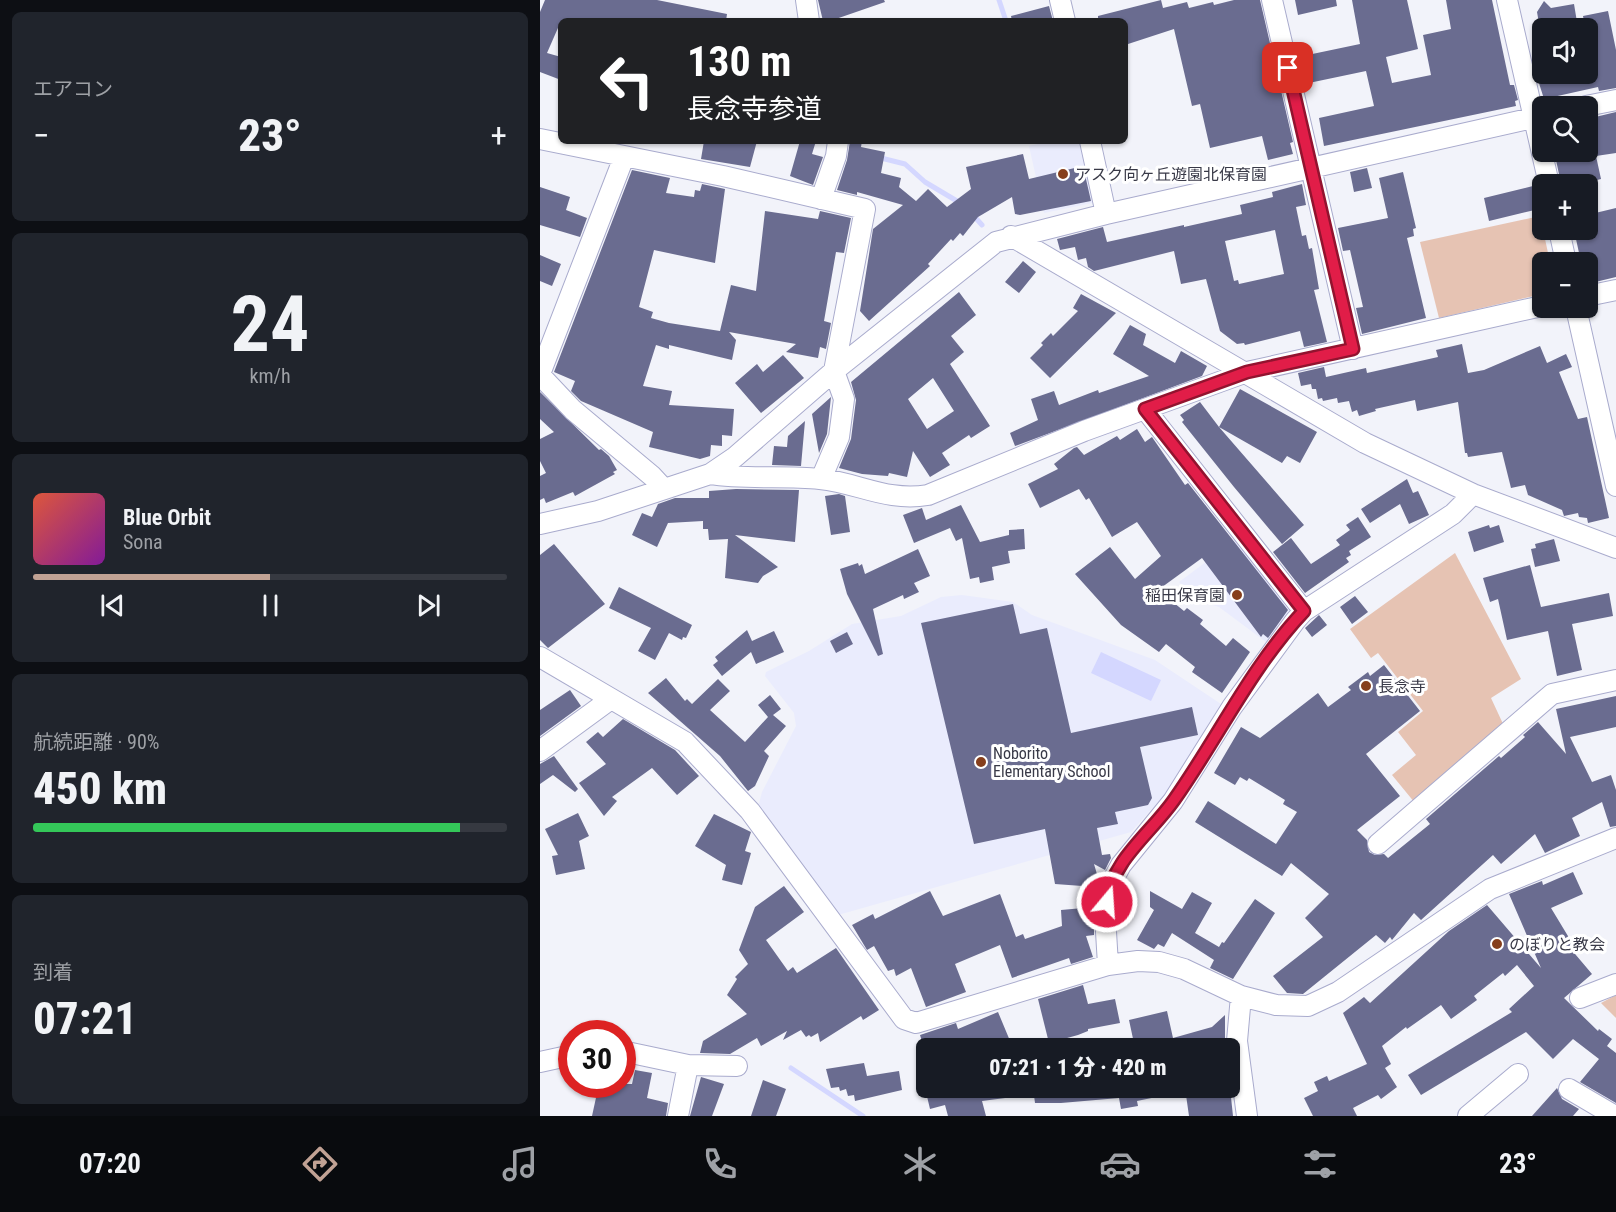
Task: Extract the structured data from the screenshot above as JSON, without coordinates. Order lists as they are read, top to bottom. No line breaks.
{"places":["アスク向ヶ丘遊園北保育園","稲田保育園","長念寺","Noborito Elementary School","のぼりと教会"],"page":{"tile":["エアコン",["24","km/h"],["航続距離 · 90%","450 km"],["到着","07:21"]],"map_buttons":["+","−"],"turn":["130 m","長念寺参道"],"heat":["−","23°","+"],"song":["Blue Orbit","Sona"],"limit":"30","trip":"07:21 · 1 分 · 420 m","tabs":["07:20","23°"]}}
